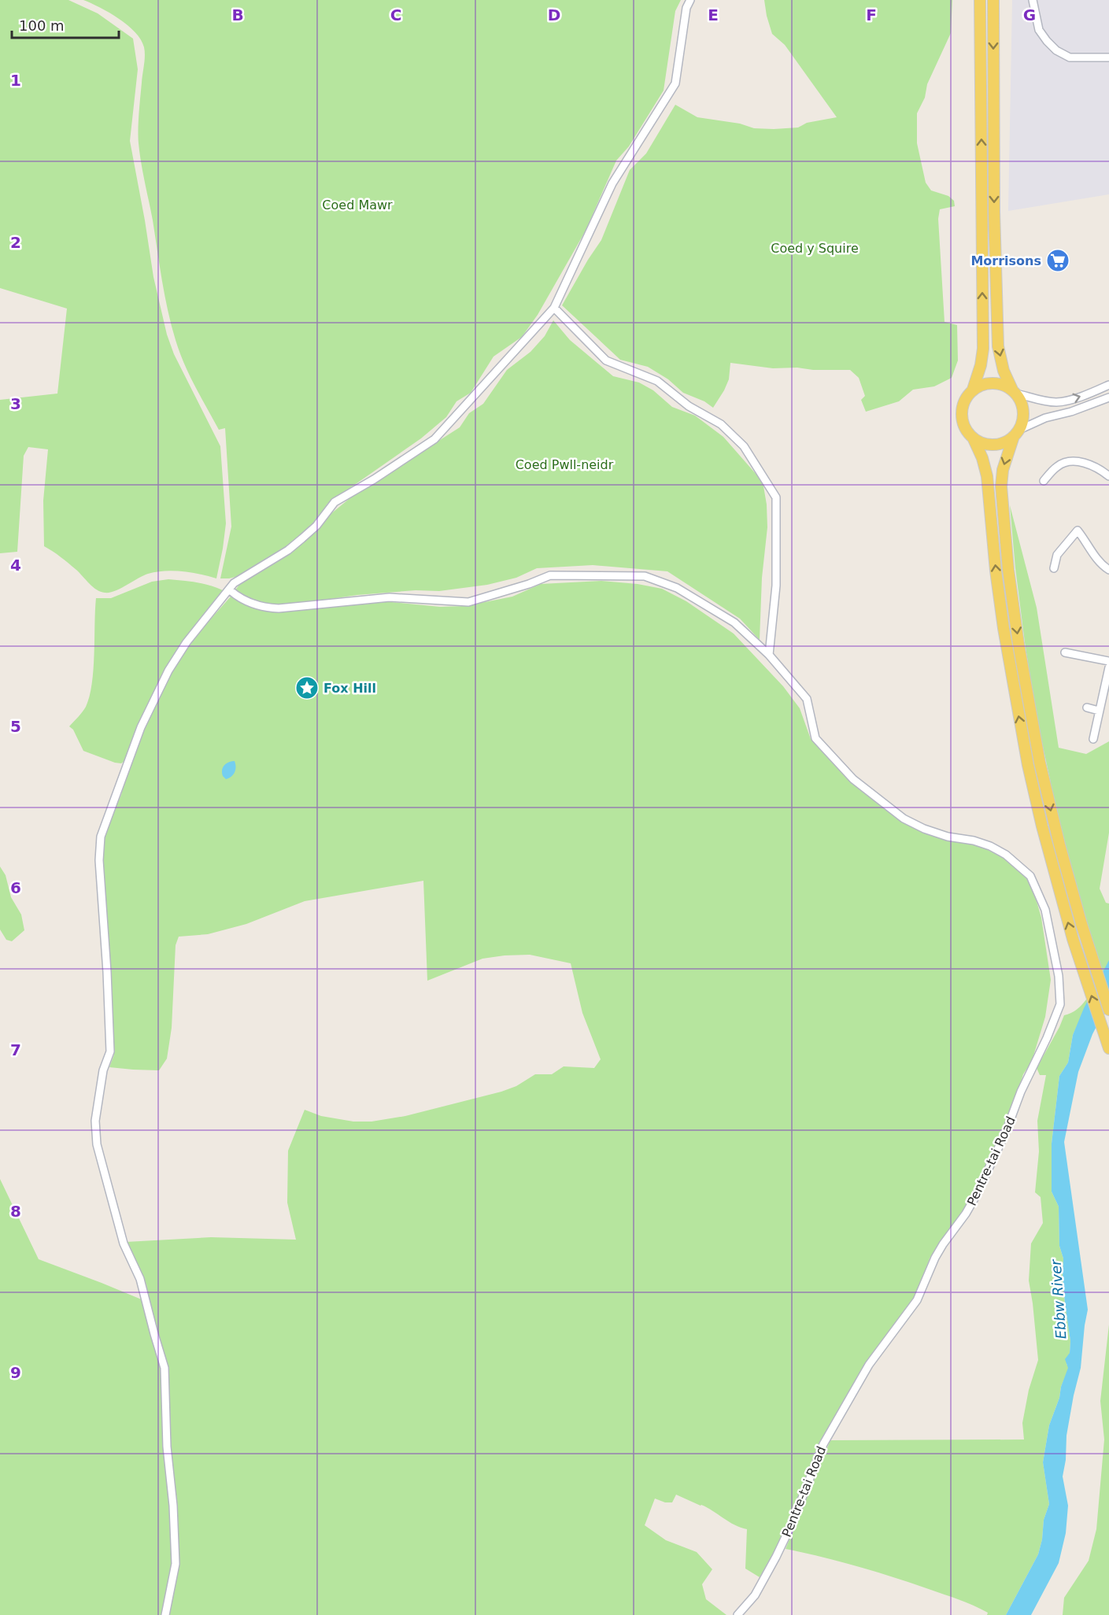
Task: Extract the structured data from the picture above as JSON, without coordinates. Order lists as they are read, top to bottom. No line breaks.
{"streets":{"street":["Pentre-tai Road"]},"water":["Ebbw River"],"parks":["Coed Mawr","Coed y Squire","Coed Pwll-neidr"],"places":{"supermarket":["Morrisons"],"place":["Fox Hill"]},"scale_bar":"100 m","grid":{"columns":["B","C","D","E","F","G"],"rows":["1","2","3","4","5","6","7","8","9"]}}
